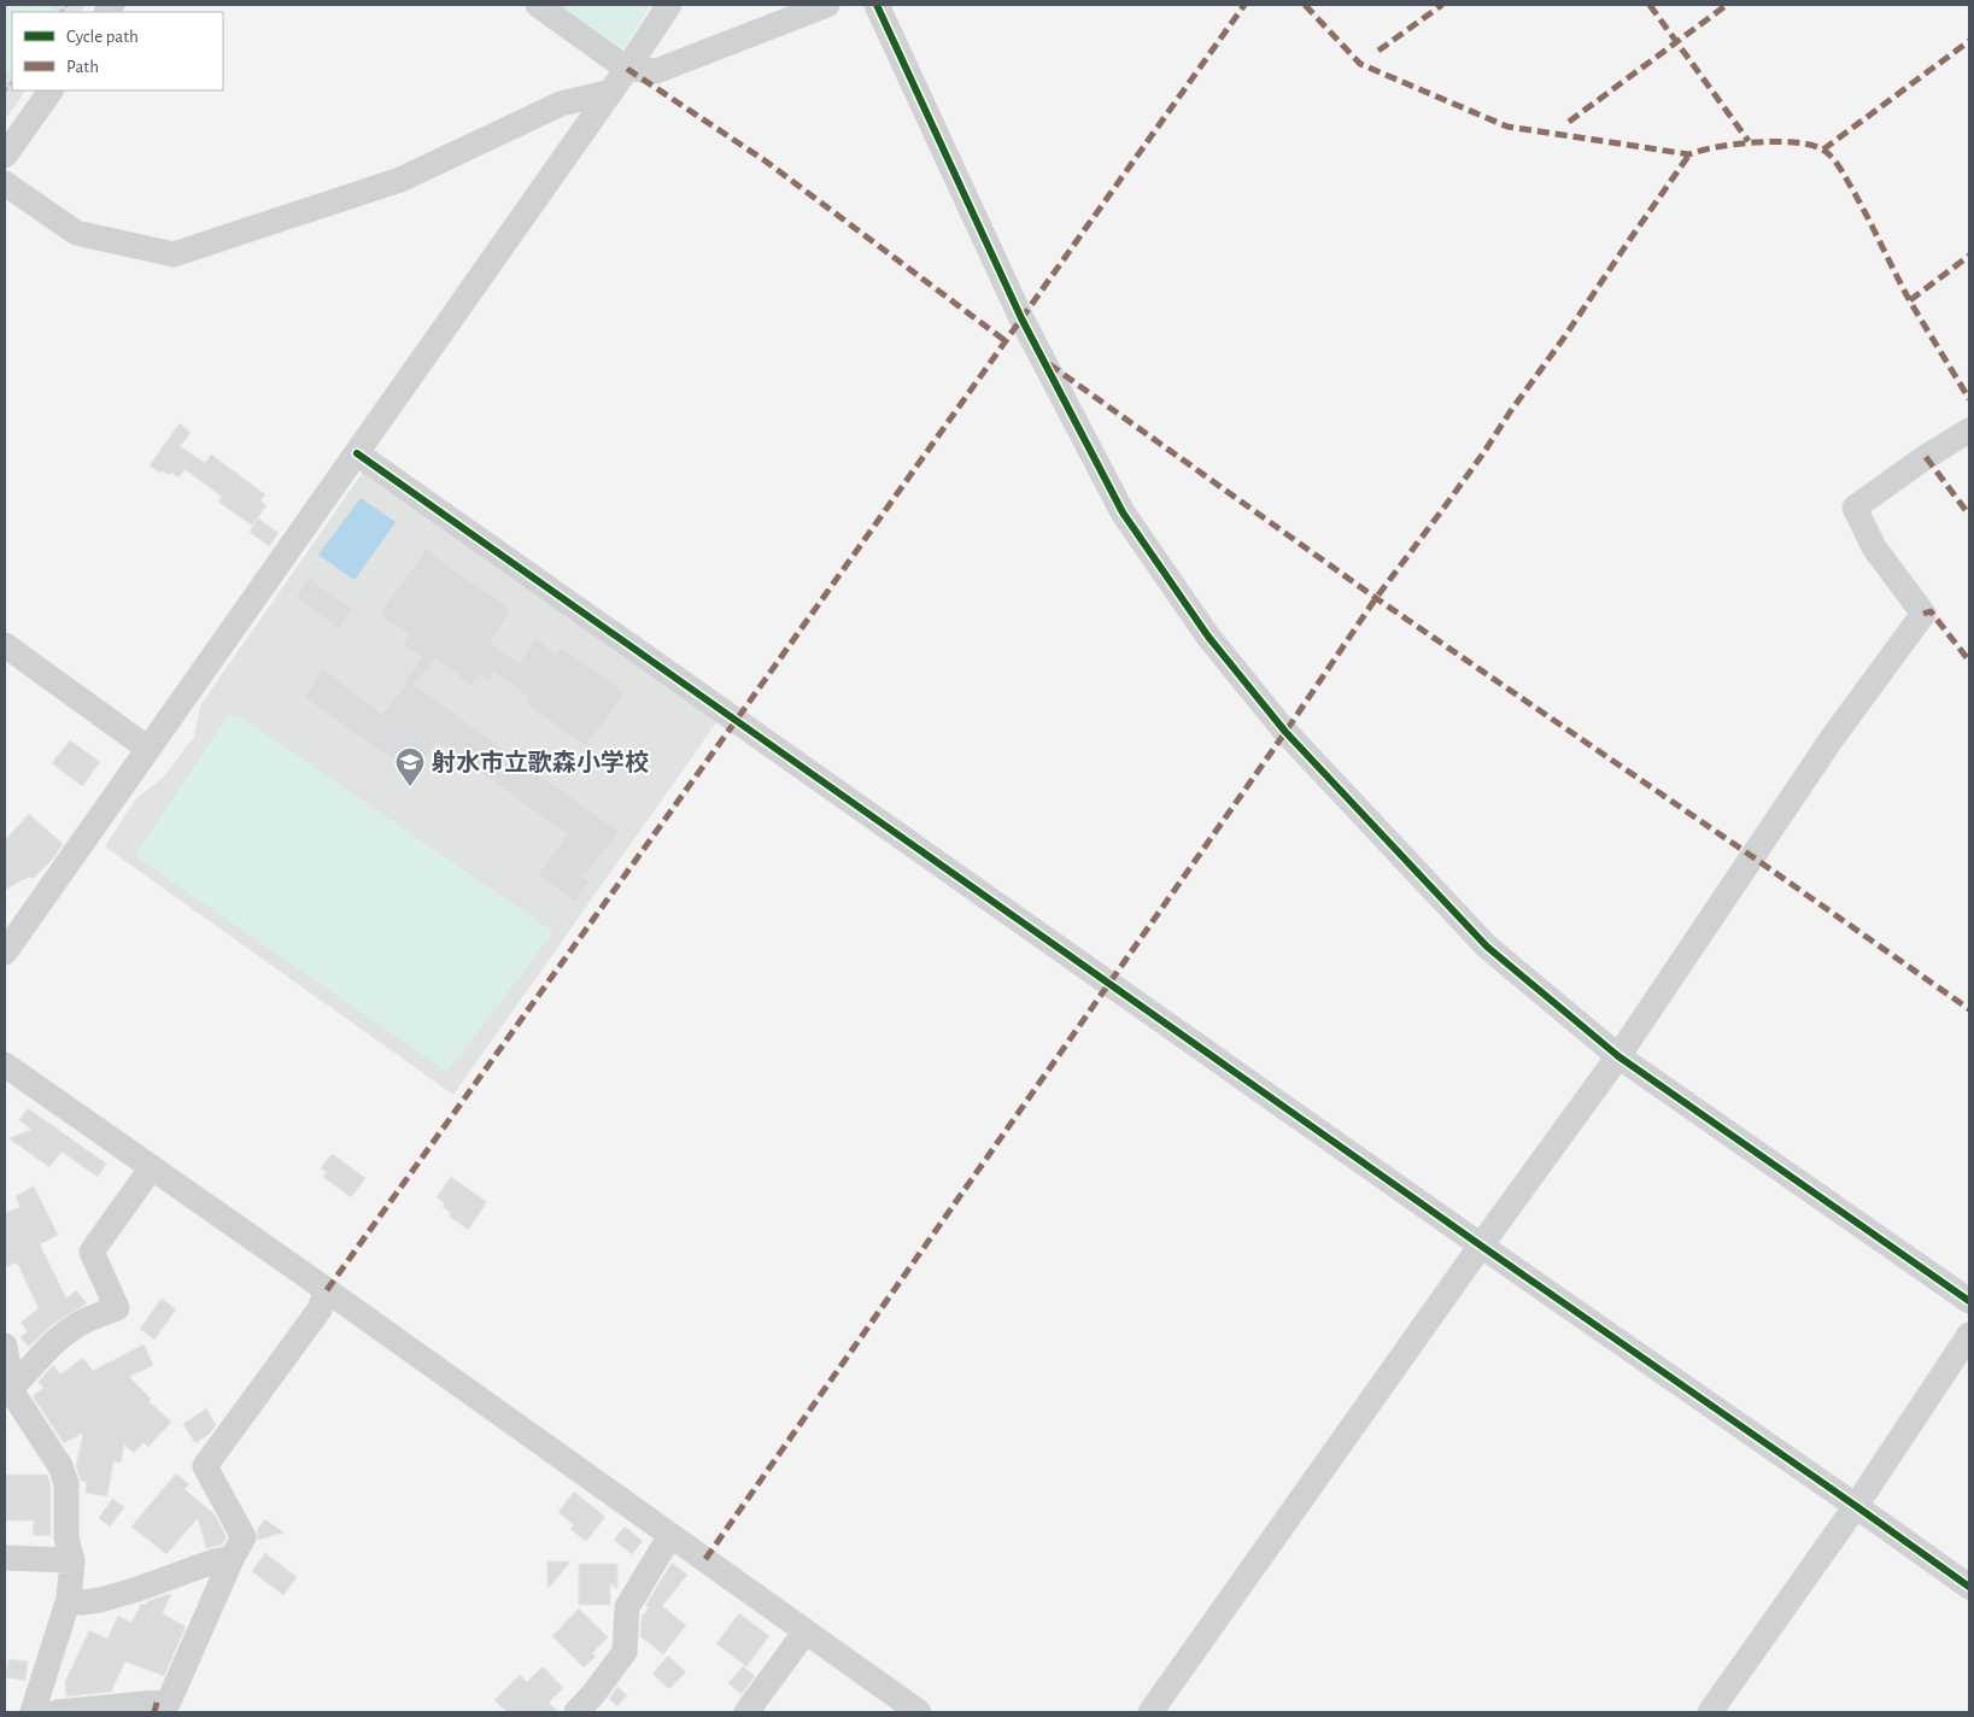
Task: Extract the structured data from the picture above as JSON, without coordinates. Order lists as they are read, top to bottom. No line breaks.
{"places":{"school or university":["射水市立歌森小学校"]},"legend":["Cycle path","Path"]}
